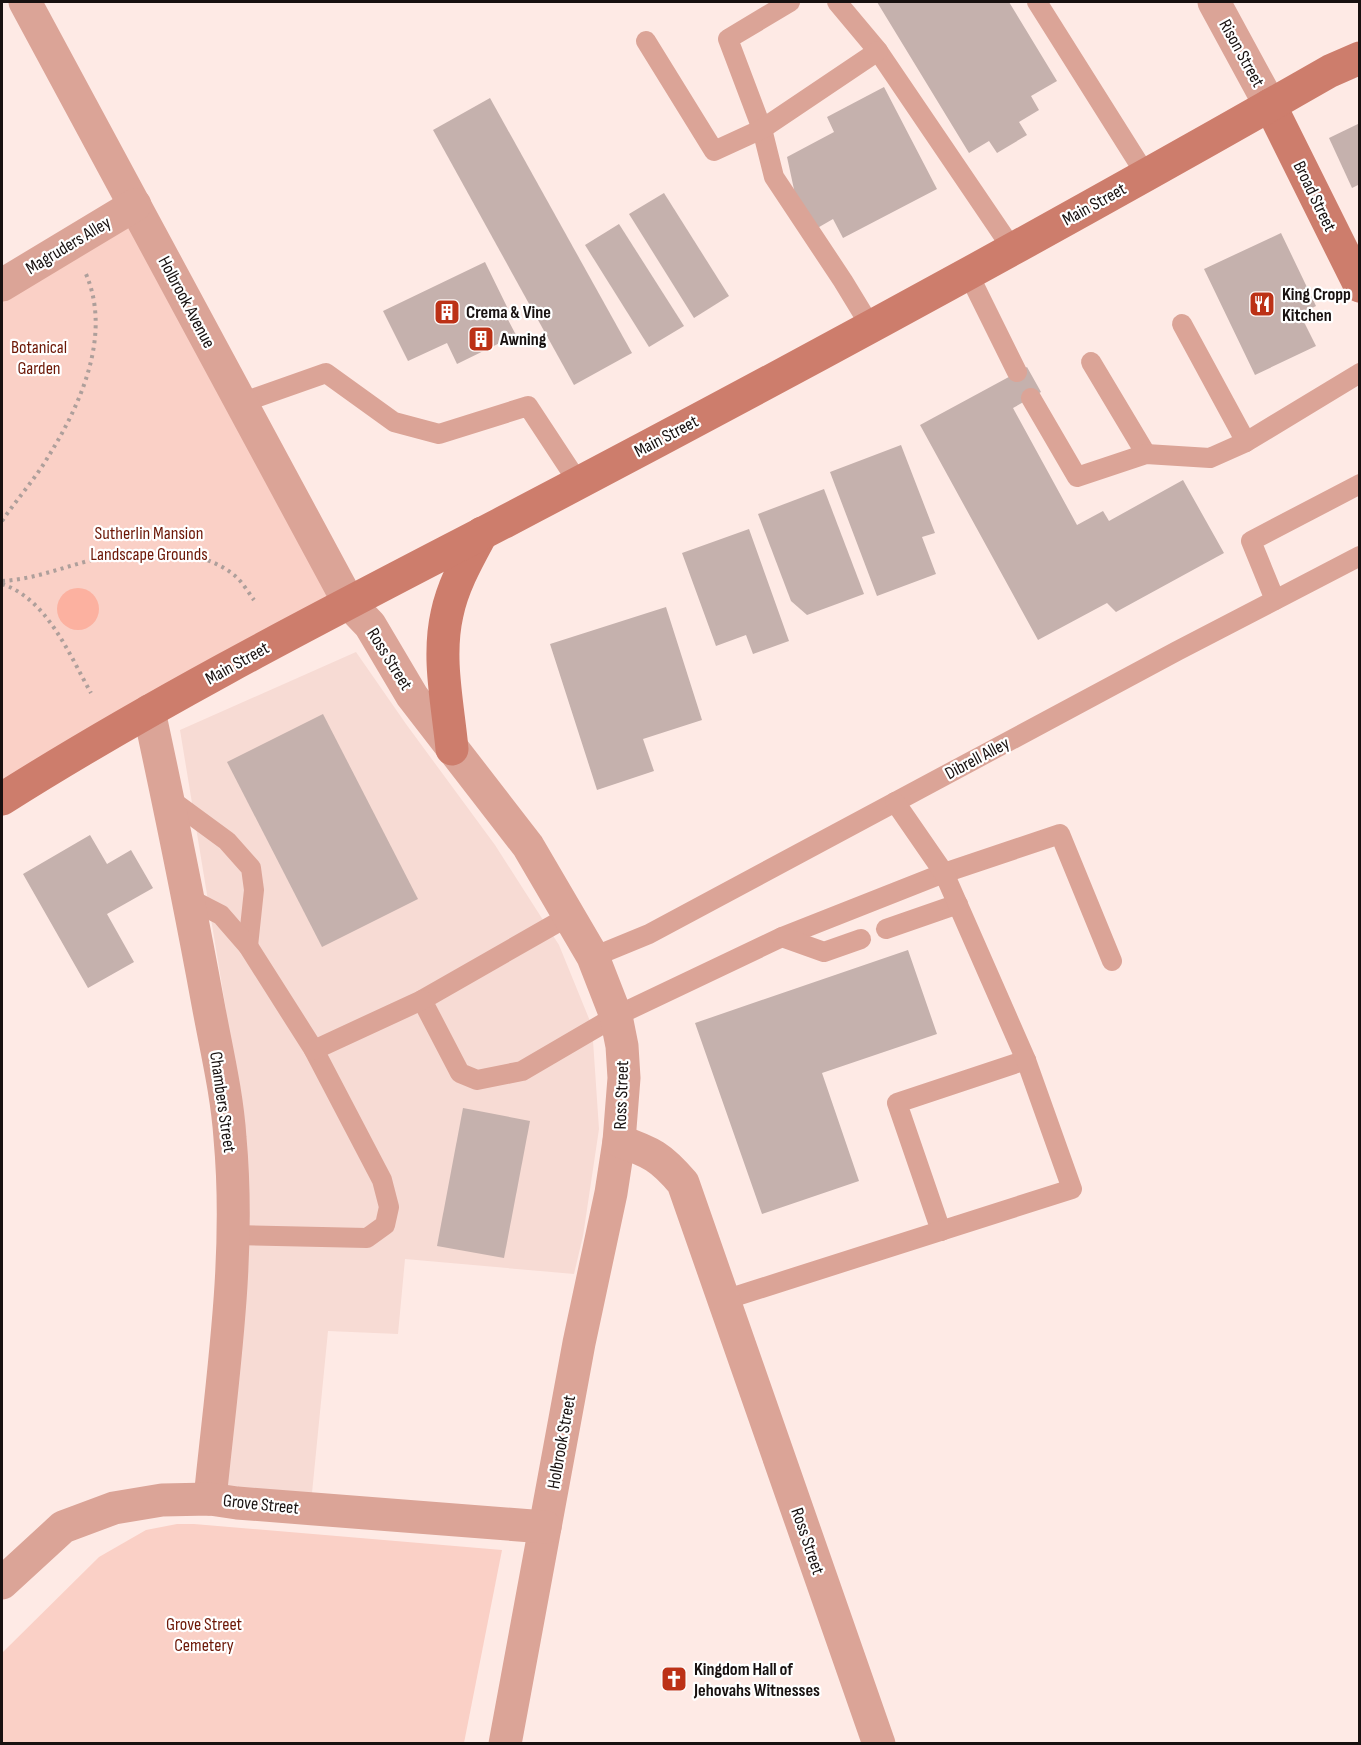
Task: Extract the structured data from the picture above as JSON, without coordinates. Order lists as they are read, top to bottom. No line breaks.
{"streets":{"main road":["Broad Street","Main Street"],"street":["Rison Street","Magruders Alley","Holbrook Avenue","Ross Street","Chambers Street","Holbrook Street","Grove Street"],"lane":["Dibrell Alley"]},"crossings":[["Rison Street","Broad Street"],["Rison Street","Main Street"],["Broad Street","Main Street"],["Main Street","Holbrook Avenue"],["Main Street","Ross Street"],["Main Street","Chambers Street"],["Magruders Alley","Holbrook Avenue"],["Holbrook Avenue","Ross Street"],["Ross Street","Dibrell Alley"],["Ross Street","Holbrook Street"],["Chambers Street","Grove Street"],["Holbrook Street","Grove Street"]],"parks":["Botanical Garden","Sutherlin Mansion Landscape Grounds","Grove Street Cemetery"],"places":{"restaurant":["King Cropp Kitchen"],"building":["Crema & Vine","Awning"],"church":["Kingdom Hall of Jehovahs Witnesses"]}}
